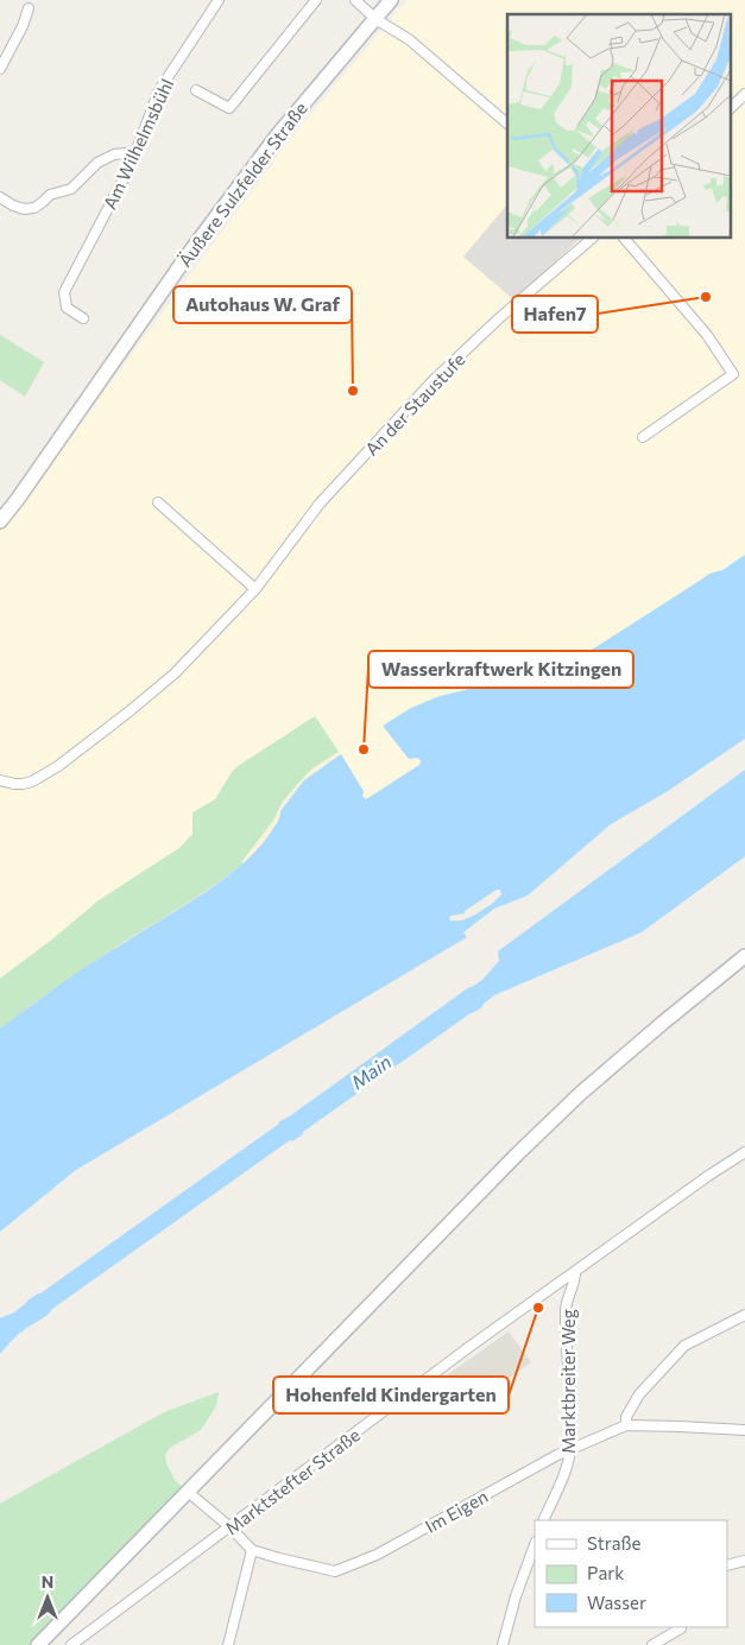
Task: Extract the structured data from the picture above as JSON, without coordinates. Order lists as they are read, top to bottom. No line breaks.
{"streets":{"main road":["Äußere Sulzfelder Straße"],"street":["Am Wilhelmsbühl","An der Staustufe","Marktbreiter Weg","Marktstefter Straße","Im Eigen"]},"crossings":[["Marktbreiter Weg","Marktstefter Straße"],["Marktbreiter Weg","Im Eigen"],["Marktstefter Straße","Im Eigen"]],"water":["Main"],"places":["Hafen7","Autohaus W. Graf","Wasserkraftwerk Kitzingen","Hohenfeld Kindergarten"],"legend":["Straße","Park","Wasser"],"north":"top"}
